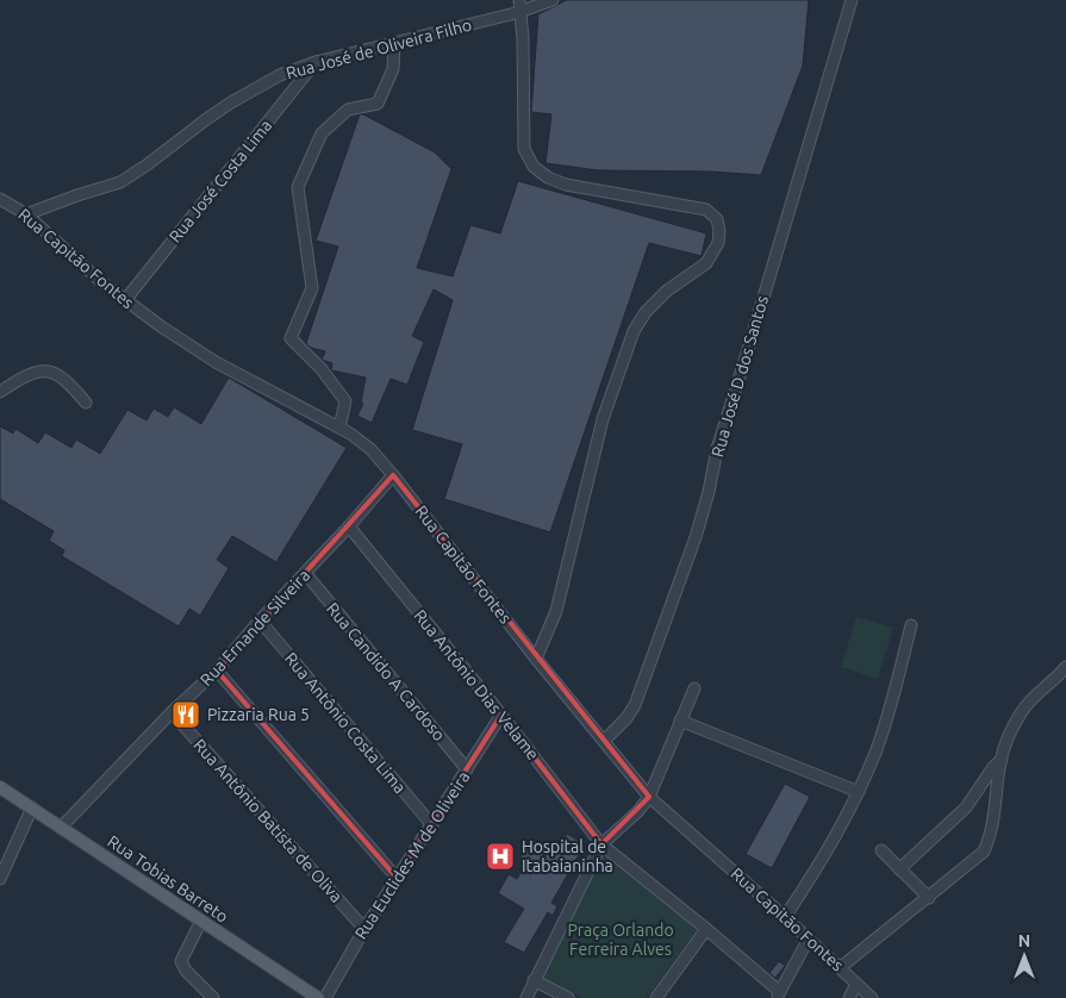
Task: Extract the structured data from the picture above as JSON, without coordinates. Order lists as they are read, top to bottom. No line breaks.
{"streets":{"main road":["Rua Tobias Barreto"],"street":["Rua José de Oliveira Filho","Rua José Costa Lima","Rua Capitão Fontes","Rua José D dos Santos","Rua Ernande Silveira","Rua Candido A Cardoso","Rua Antônio Dias Velame","Rua Antônio Costa Lima","Rua Antônio Batista de Oliva","Rua Euclides M de Oliveira"]},"crossings":[["Rua José de Oliveira Filho","Rua José Costa Lima"],["Rua José de Oliveira Filho","Rua Capitão Fontes"],["Rua José Costa Lima","Rua Capitão Fontes"],["Rua Capitão Fontes","Rua José D dos Santos"],["Rua Capitão Fontes","Rua Ernande Silveira"],["Rua Ernande Silveira","Rua Candido A Cardoso"],["Rua Ernande Silveira","Rua Antônio Dias Velame"],["Rua Ernande Silveira","Rua Antônio Costa Lima"],["Rua Ernande Silveira","Rua Antônio Batista de Oliva"],["Rua Ernande Silveira","Rua Tobias Barreto"],["Rua Candido A Cardoso","Rua Euclides M de Oliveira"],["Rua Antônio Dias Velame","Rua Euclides M de Oliveira"],["Rua Antônio Costa Lima","Rua Euclides M de Oliveira"],["Rua Antônio Batista de Oliva","Rua Euclides M de Oliveira"]],"parks":["Praça Orlando Ferreira Alves"],"places":{"restaurant":["Pizzaria Rua 5"],"hospital":["Hospital de Itabaianinha"]},"north":"top"}
